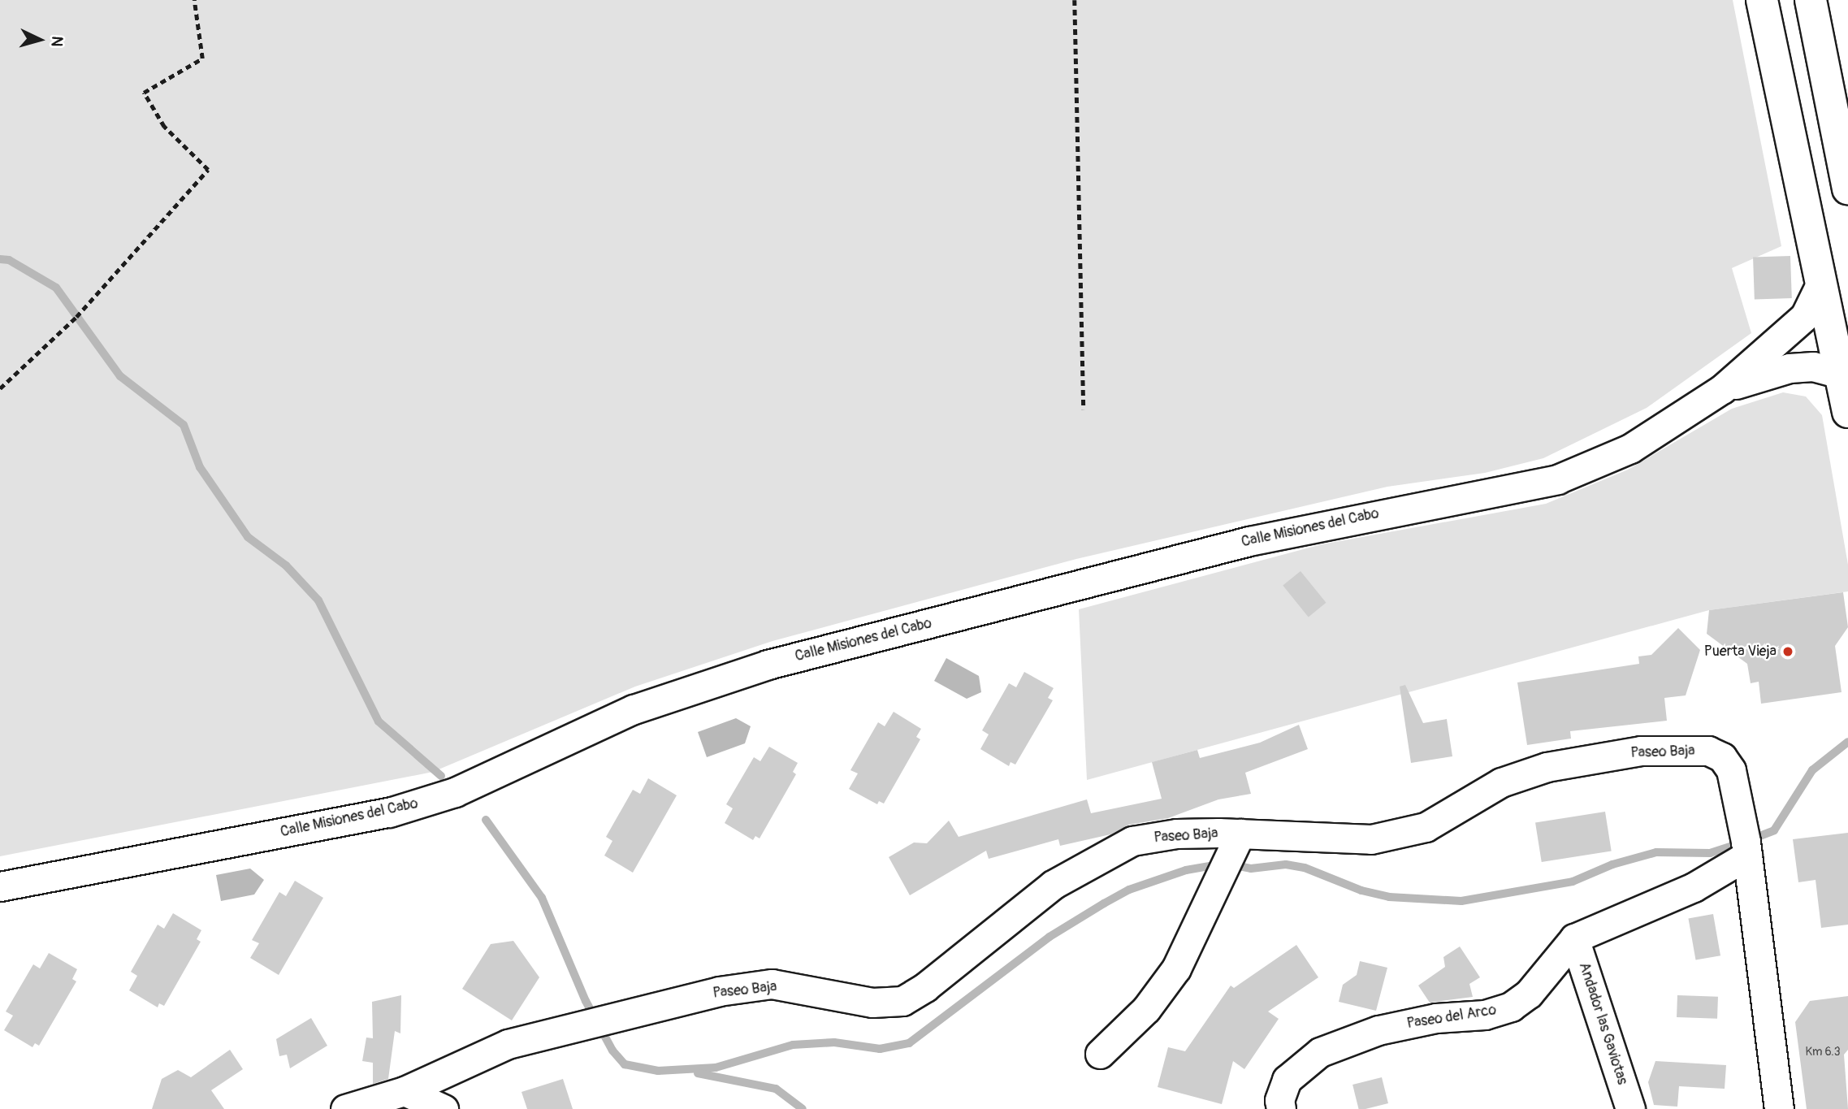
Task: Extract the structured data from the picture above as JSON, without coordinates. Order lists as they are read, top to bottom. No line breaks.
{"streets":{"street":["Calle Misiones del Cabo","Paseo Baja","Paseo del Arco","Andador las Gaviotas"]},"crossings":[["Paseo Baja","Paseo del Arco"],["Paseo del Arco","Andador las Gaviotas"]],"places":["Puerta Vieja"],"house_numbers":["Km 6.3"],"north":"right"}
